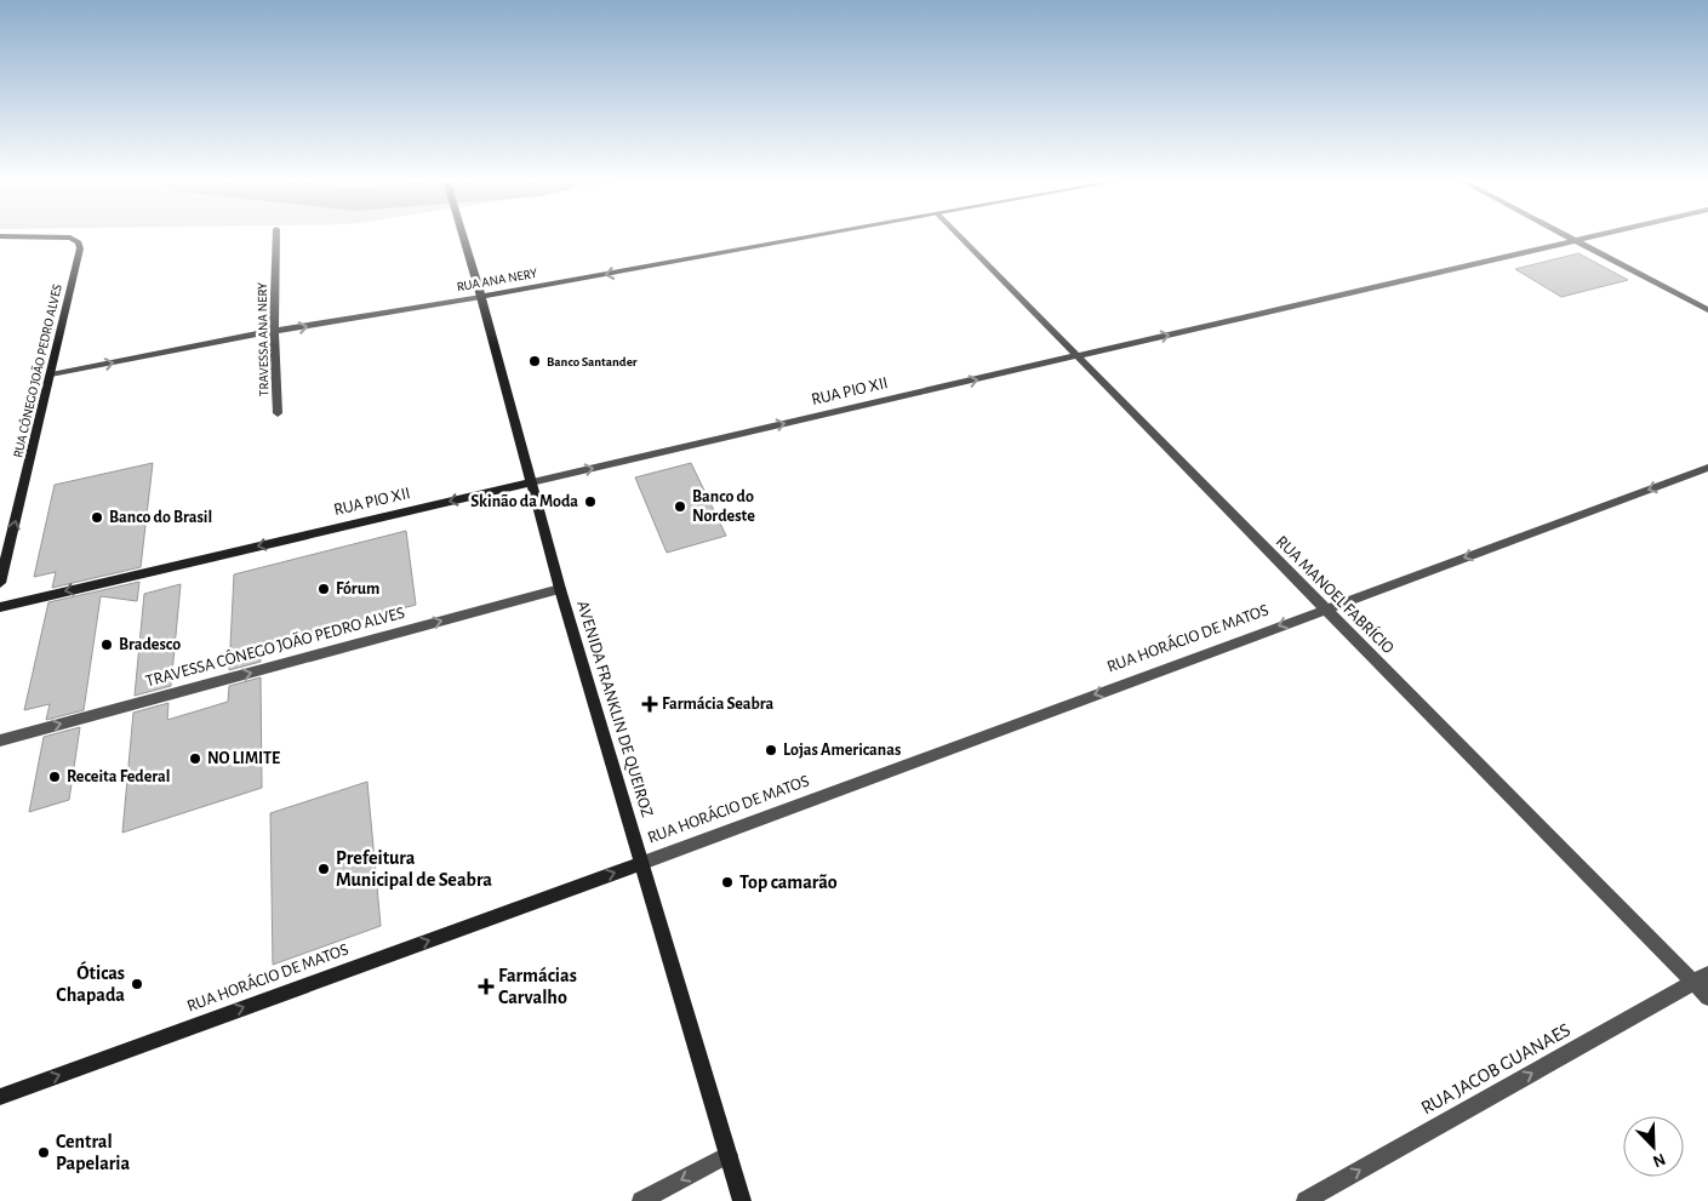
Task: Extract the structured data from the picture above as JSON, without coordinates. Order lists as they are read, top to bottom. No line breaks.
{"streets":{"street":["RUA ANA NERY","TRAVESSA ANA NERY","RUA CÔNEGO JOÃO PEDRO ALVES","RUA PIO XII","RUA MANOEL FABRÍCIO","RUA HORÁCIO DE MATOS","TRAVESSA CÔNEGO JOÃO PEDRO ALVES","AVENIDA FRANKLIN DE QUEIROZ","RUA JACOB GUANAES"]},"crossings":[["RUA ANA NERY","TRAVESSA ANA NERY"],["RUA ANA NERY","RUA CÔNEGO JOÃO PEDRO ALVES"],["RUA ANA NERY","AVENIDA FRANKLIN DE QUEIROZ"],["RUA PIO XII","RUA MANOEL FABRÍCIO"],["RUA PIO XII","AVENIDA FRANKLIN DE QUEIROZ"],["RUA MANOEL FABRÍCIO","RUA HORÁCIO DE MATOS"],["RUA MANOEL FABRÍCIO","RUA JACOB GUANAES"],["RUA HORÁCIO DE MATOS","AVENIDA FRANKLIN DE QUEIROZ"],["TRAVESSA CÔNEGO JOÃO PEDRO ALVES","AVENIDA FRANKLIN DE QUEIROZ"]],"one_way":["RUA CÔNEGO JOÃO PEDRO ALVES","TRAVESSA CÔNEGO JOÃO PEDRO ALVES","RUA JACOB GUANAES"],"places":{"other":["Banco Santander","Skinão da Moda","Banco do Nordeste","Banco do Brasil","Fórum","Bradesco","Lojas Americanas","NO LIMITE","Receita Federal","Prefeitura Municipal de Seabra","Top camarão","Óticas Chapada","Central Papelaria"],"health":["Farmácia Seabra","Farmácias Carvalho"]},"north":"bottom right"}
